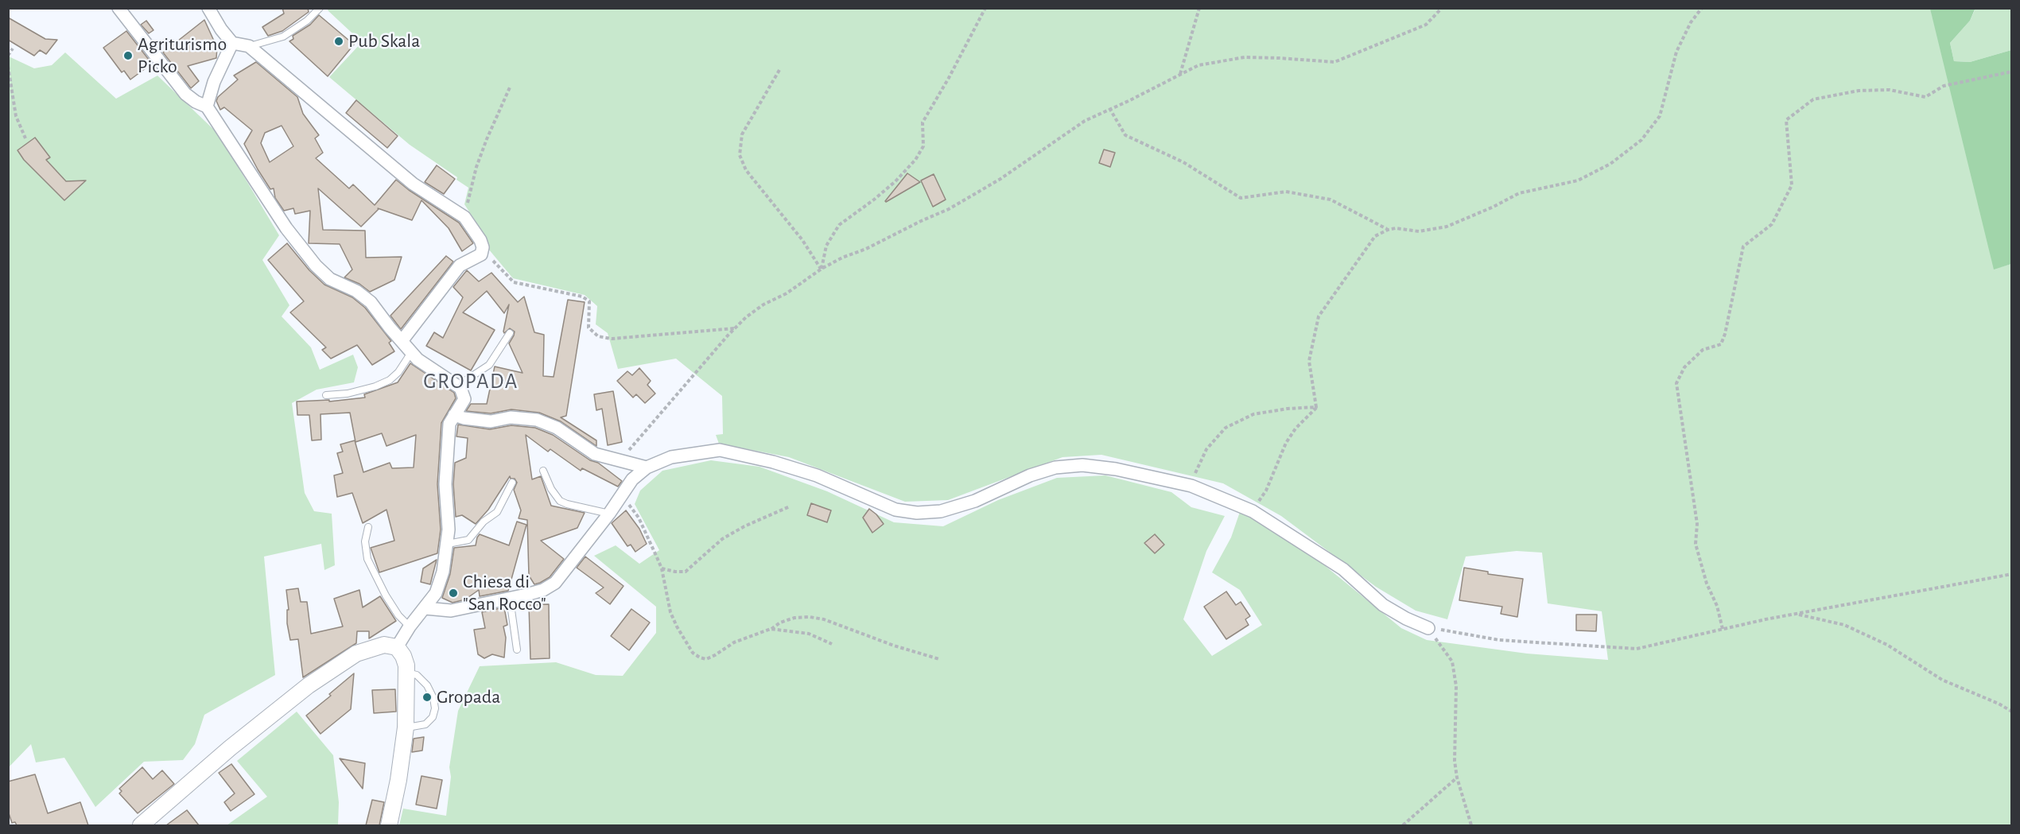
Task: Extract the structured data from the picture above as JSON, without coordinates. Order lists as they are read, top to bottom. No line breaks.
{"districts":["GROPADA"],"places":["Pub Skala","Agriturismo Picko","Chiesa di \"San Rocco\"","Gropada"]}
